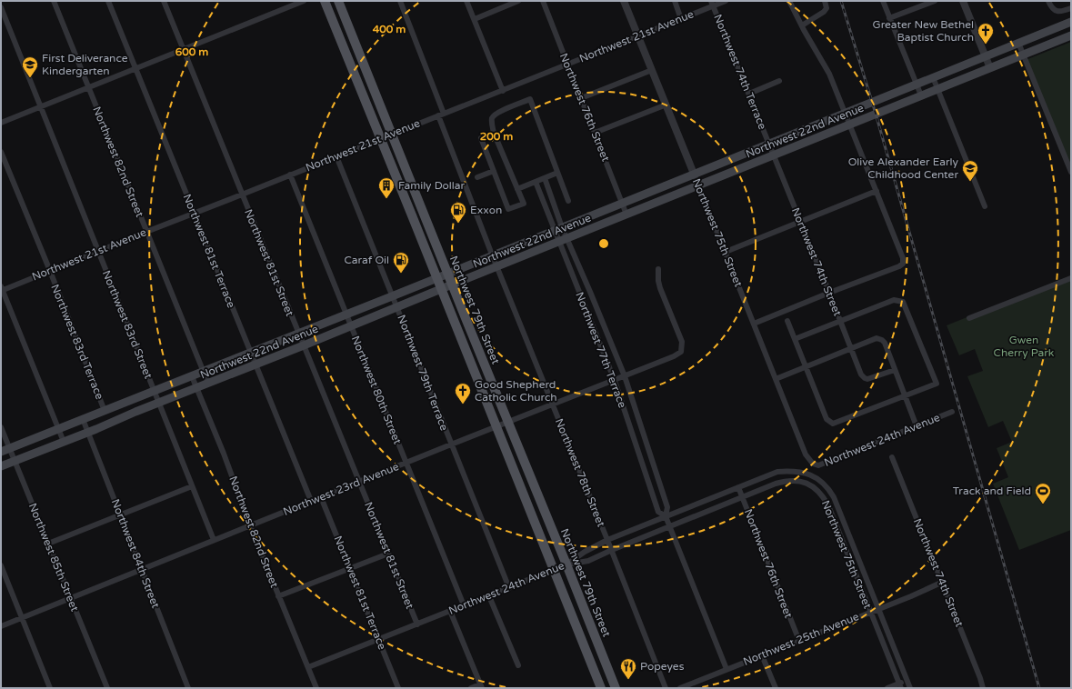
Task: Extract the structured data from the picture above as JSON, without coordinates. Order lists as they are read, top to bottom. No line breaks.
{"streets":{"main road":["Northwest 22nd Avenue","Northwest 79th Street"],"street":["Northwest 21st Avenue","Northwest 74th Terrace","Northwest 76th Street","Northwest 82nd Street","Northwest 75th Street","Northwest 81st Terrace","Northwest 74th Street","Northwest 81st Street","Northwest 83rd Street","Northwest 83rd Terrace","Northwest 77th Terrace","Northwest 79th Terrace","Northwest 80th Street","Northwest 24th Avenue","Northwest 78th Street","Northwest 23rd Avenue","Northwest 84th Street","Northwest 85th Street","Northwest 25th Avenue"]},"crossings":[["Northwest 21st Avenue","Northwest 74th Terrace"],["Northwest 21st Avenue","Northwest 76th Street"],["Northwest 21st Avenue","Northwest 82nd Street"],["Northwest 21st Avenue","Northwest 75th Street"],["Northwest 21st Avenue","Northwest 81st Terrace"],["Northwest 21st Avenue","Northwest 81st Street"],["Northwest 21st Avenue","Northwest 79th Street"],["Northwest 21st Avenue","Northwest 83rd Street"],["Northwest 21st Avenue","Northwest 83rd Terrace"],["Northwest 21st Avenue","Northwest 79th Terrace"],["Northwest 21st Avenue","Northwest 80th Street"],["Northwest 21st Avenue","Northwest 78th Street"],["Northwest 74th Terrace","Northwest 22nd Avenue"],["Northwest 74th Terrace","Northwest 74th Street"],["Northwest 76th Street","Northwest 22nd Avenue"],["Northwest 76th Street","Northwest 75th Street"],["Northwest 76th Street","Northwest 24th Avenue"],["Northwest 76th Street","Northwest 25th Avenue"],["Northwest 22nd Avenue","Northwest 82nd Street"],["Northwest 22nd Avenue","Northwest 75th Street"],["Northwest 22nd Avenue","Northwest 81st Terrace"],["Northwest 22nd Avenue","Northwest 74th Street"],["Northwest 22nd Avenue","Northwest 81st Street"],["Northwest 22nd Avenue","Northwest 79th Street"],["Northwest 22nd Avenue","Northwest 83rd Street"],["Northwest 22nd Avenue","Northwest 83rd Terrace"],["Northwest 22nd Avenue","Northwest 77th Terrace"],["Northwest 22nd Avenue","Northwest 79th Terrace"],["Northwest 22nd Avenue","Northwest 80th Street"],["Northwest 22nd Avenue","Northwest 78th Street"],["Northwest 22nd Avenue","Northwest 84th Street"],["Northwest 22nd Avenue","Northwest 85th Street"],["Northwest 82nd Street","Northwest 24th Avenue"],["Northwest 82nd Street","Northwest 23rd Avenue"],["Northwest 75th Street","Northwest 79th Street"],["Northwest 75th Street","Northwest 77th Terrace"],["Northwest 75th Street","Northwest 24th Avenue"],["Northwest 75th Street","Northwest 78th Street"],["Northwest 75th Street","Northwest 25th Avenue"],["Northwest 81st Terrace","Northwest 24th Avenue"],["Northwest 81st Terrace","Northwest 23rd Avenue"],["Northwest 74th Street","Northwest 25th Avenue"],["Northwest 81st Street","Northwest 24th Avenue"],["Northwest 81st Street","Northwest 23rd Avenue"],["Northwest 79th Street","Northwest 24th Avenue"],["Northwest 79th Street","Northwest 23rd Avenue"],["Northwest 83rd Street","Northwest 23rd Avenue"],["Northwest 77th Terrace","Northwest 24th Avenue"],["Northwest 77th Terrace","Northwest 23rd Avenue"],["Northwest 77th Terrace","Northwest 25th Avenue"],["Northwest 79th Terrace","Northwest 24th Avenue"],["Northwest 79th Terrace","Northwest 23rd Avenue"],["Northwest 80th Street","Northwest 24th Avenue"],["Northwest 80th Street","Northwest 23rd Avenue"],["Northwest 24th Avenue","Northwest 78th Street"],["Northwest 78th Street","Northwest 23rd Avenue"],["Northwest 23rd Avenue","Northwest 84th Street"],["Northwest 23rd Avenue","Northwest 85th Street"]],"parks":["Gwen Cherry Park"],"places":{"church":["Greater New Bethel Baptist Church","Good Shepherd Catholic Church"],"school or university":["First Deliverance Kindergarten","Olive Alexander Early Childhood Center"],"building":["Family Dollar"],"fuel station":["Exxon","Caraf Oil"],"sports":["Track and Field"],"restaurant":["Popeyes"]},"rings":["400 m","600 m","200 m"]}
